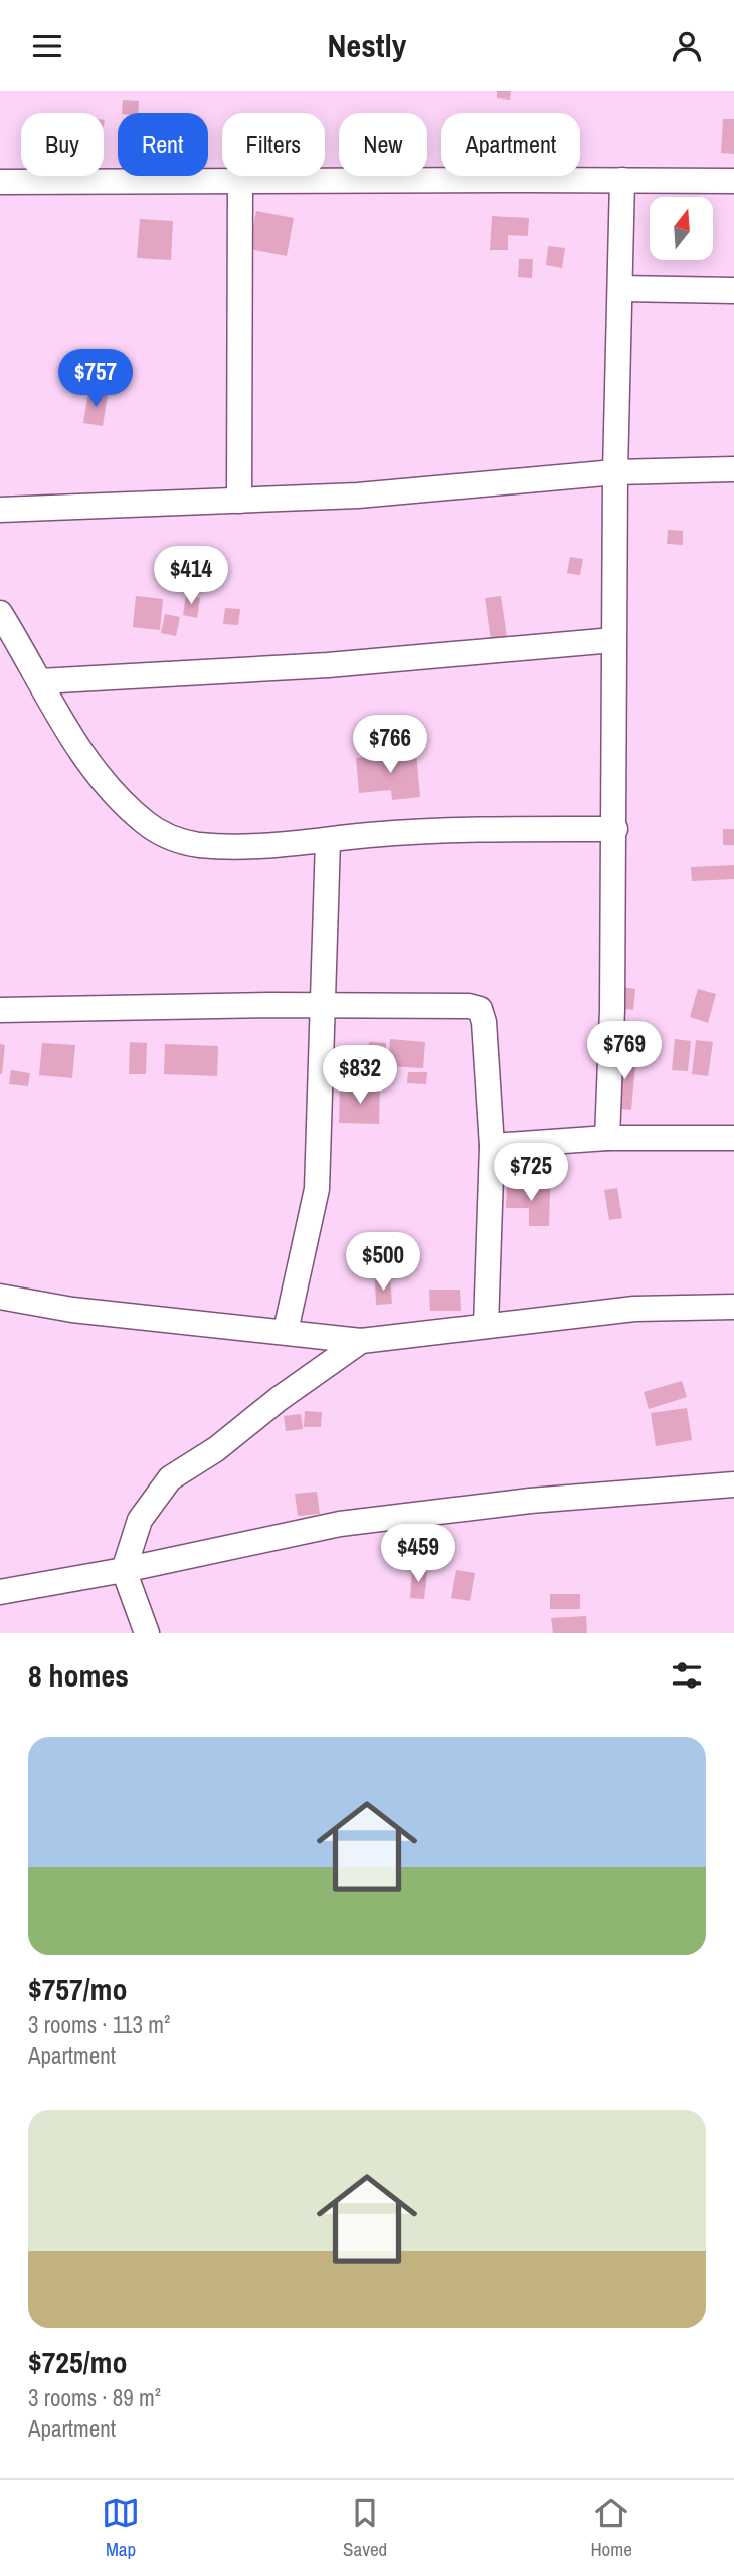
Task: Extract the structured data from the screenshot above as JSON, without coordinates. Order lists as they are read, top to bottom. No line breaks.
{"north":"top","page":{"header":"Nestly","chip":["Buy","Rent","Filters","New","Apartment"],"price":["$757","$414","$766","$769","$832","$725","$500","$459"],"heading":"8 homes","list":[{"name":"$757/mo","note":"3 rooms · 113 m² · Apartment"},{"name":"$725/mo","note":"3 rooms · 89 m² · Apartment"}],"tabs":["Map","Saved","Home"]}}
